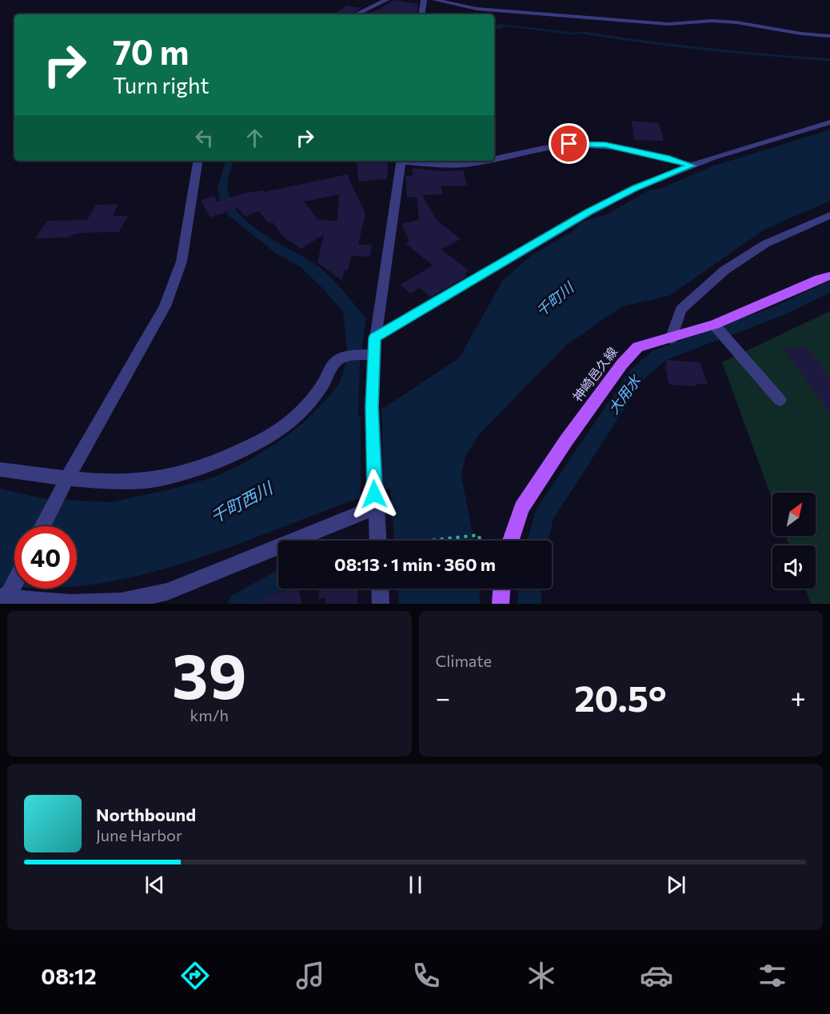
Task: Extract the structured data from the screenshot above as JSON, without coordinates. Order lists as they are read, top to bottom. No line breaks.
{"streets":{"main road":["神崎邑久線"]},"water":["千町川","大用水","千町西川"],"north":"top right","page":{"turn":["70 m","Turn right"],"limit":"40","trip":"08:13 · 1 min · 360 m","tile":[["39","km/h"],"Climate"],"heat":["−","20.5°","+"],"song":["Northbound","June Harbor"],"tabs":"08:12"}}
